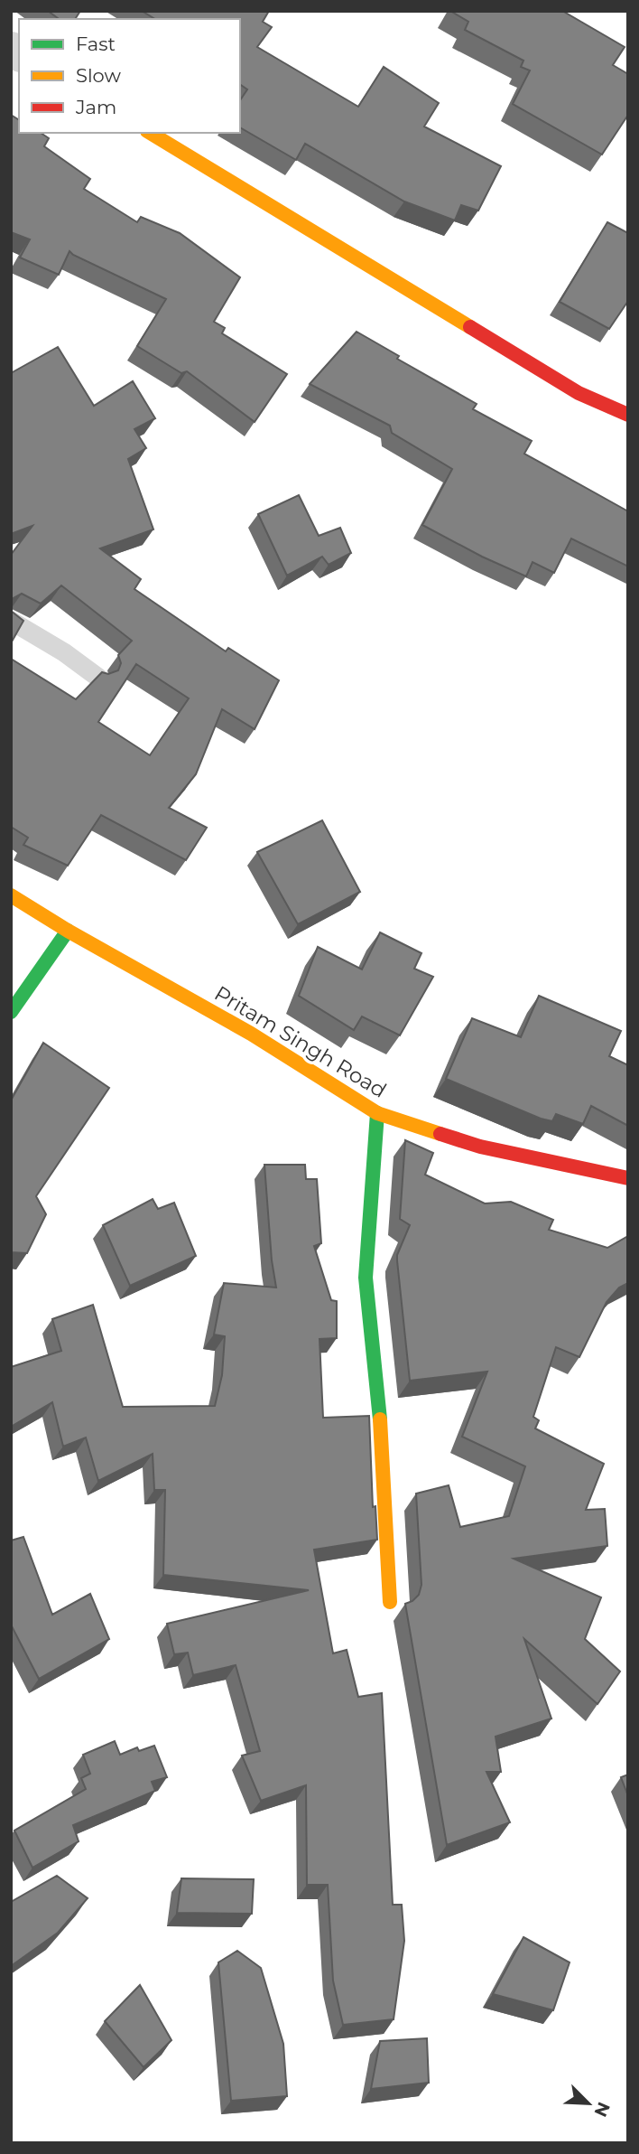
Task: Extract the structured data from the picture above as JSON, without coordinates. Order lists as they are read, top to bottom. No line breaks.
{"streets":{"street":["Pritam Singh Road"]},"legend":["Fast","Slow","Jam"],"north":"bottom right"}
